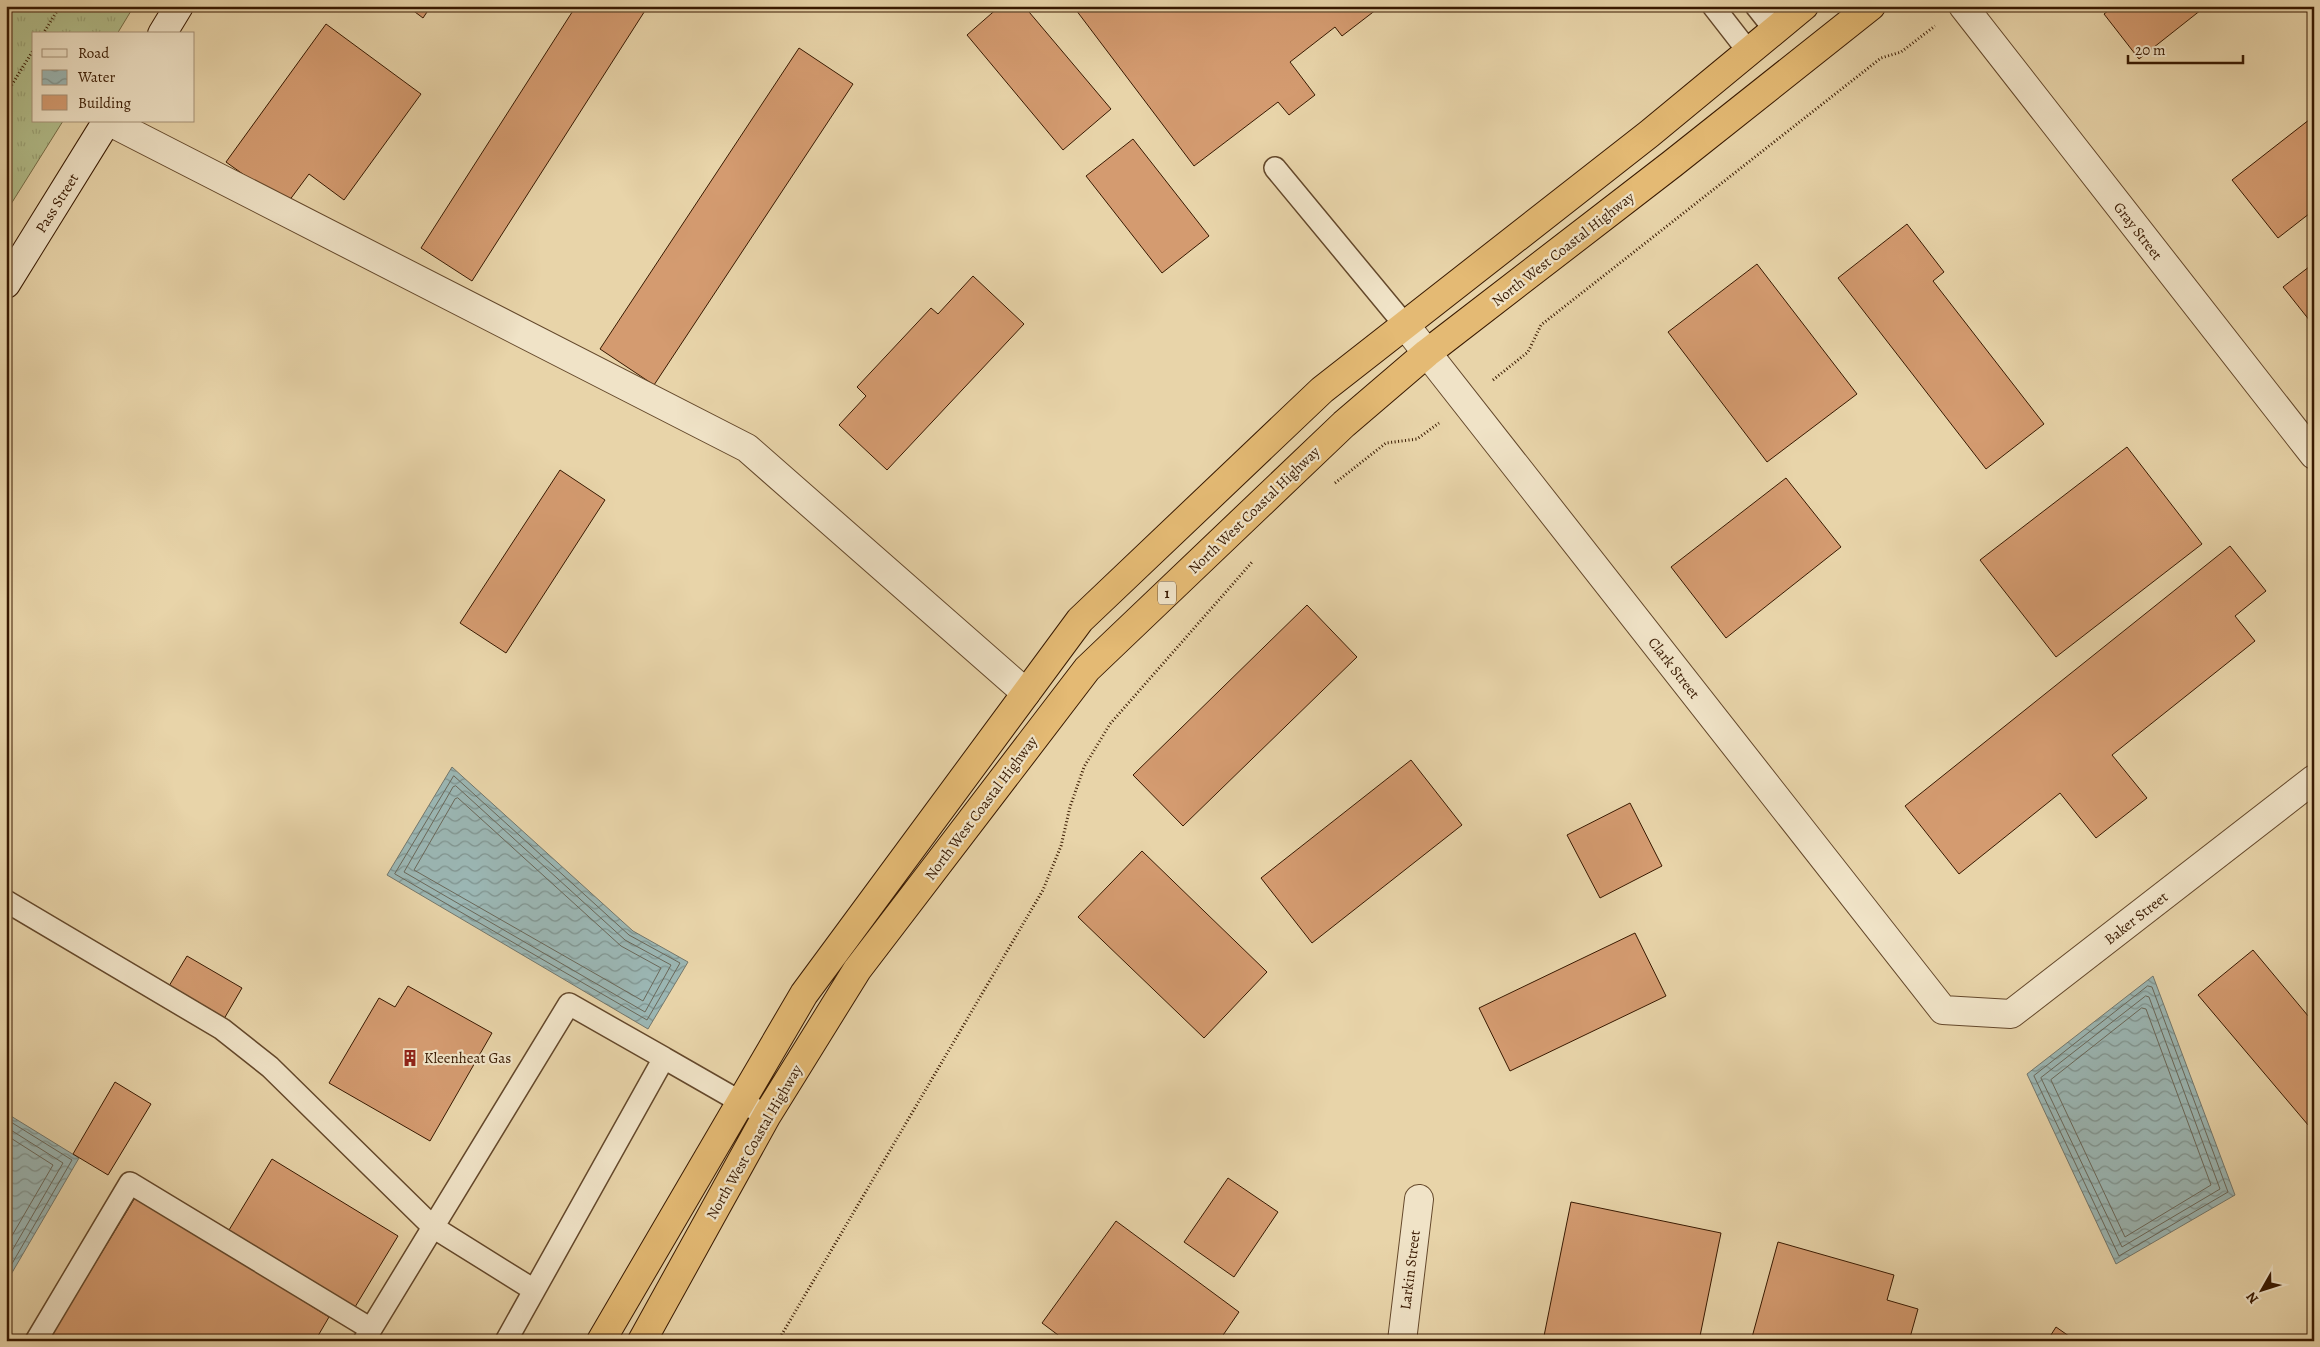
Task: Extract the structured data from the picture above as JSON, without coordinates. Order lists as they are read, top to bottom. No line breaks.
{"streets":{"highway":["North West Coastal Highway","1"],"street":["Pass Street","Gray Street","Clark Street","Baker Street","Larkin Street"]},"crossings":[["North West Coastal Highway","Clark Street"],["Clark Street","Baker Street"]],"places":{"building":["Kleenheat Gas"]},"legend":["Road","Water","Building"],"scale_bar":"20 m","north":"bottom left"}
